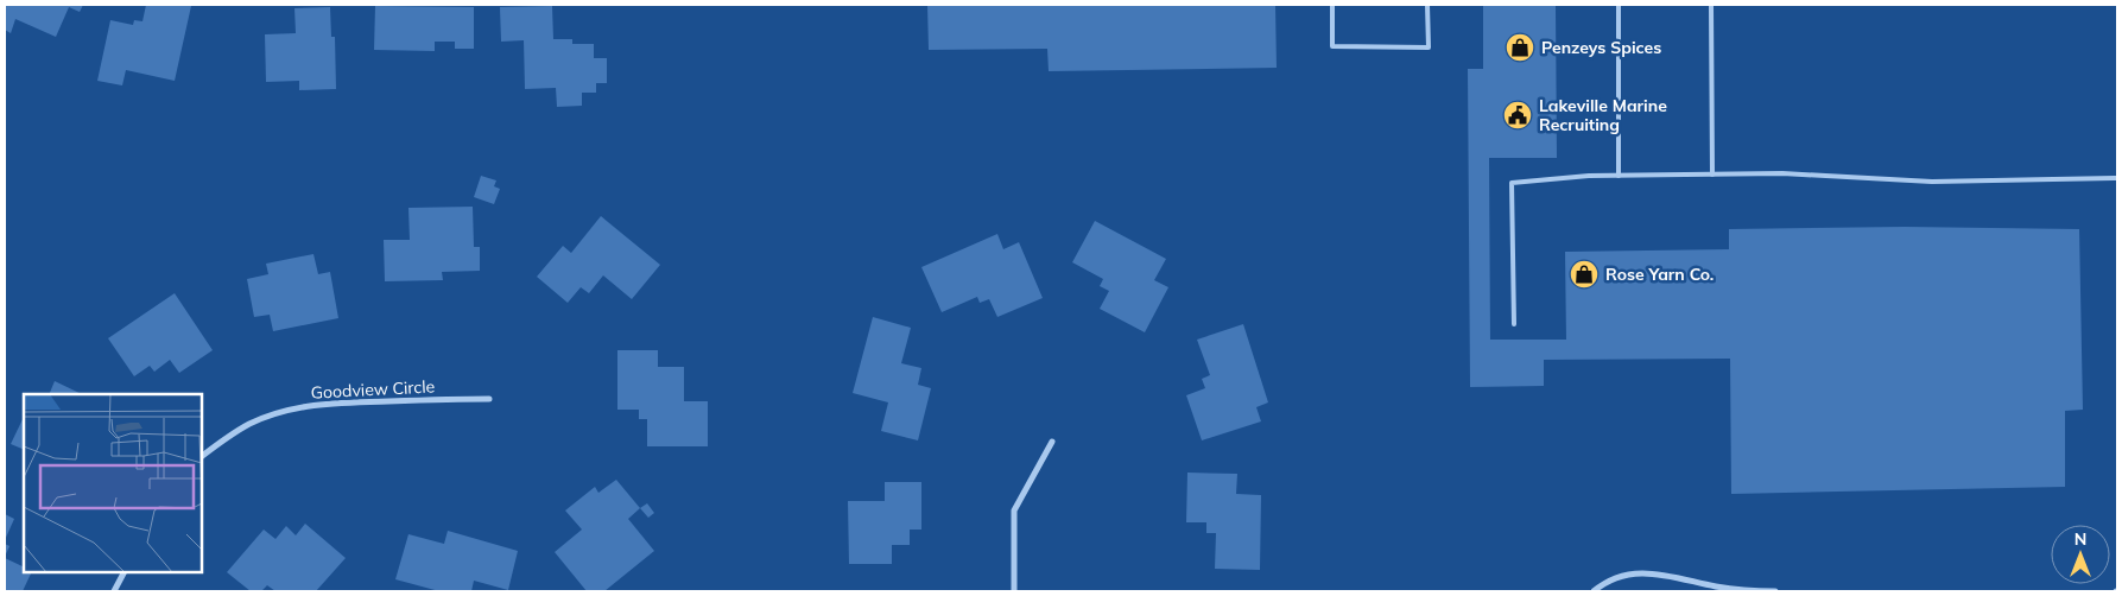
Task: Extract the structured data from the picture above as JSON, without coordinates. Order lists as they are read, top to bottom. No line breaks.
{"streets":{"street":["Goodview Circle"]},"places":{"shop":["Penzeys Spices","Rose Yarn Co."],"public building":["Lakeville Marine Recruiting"]},"north":"top"}
